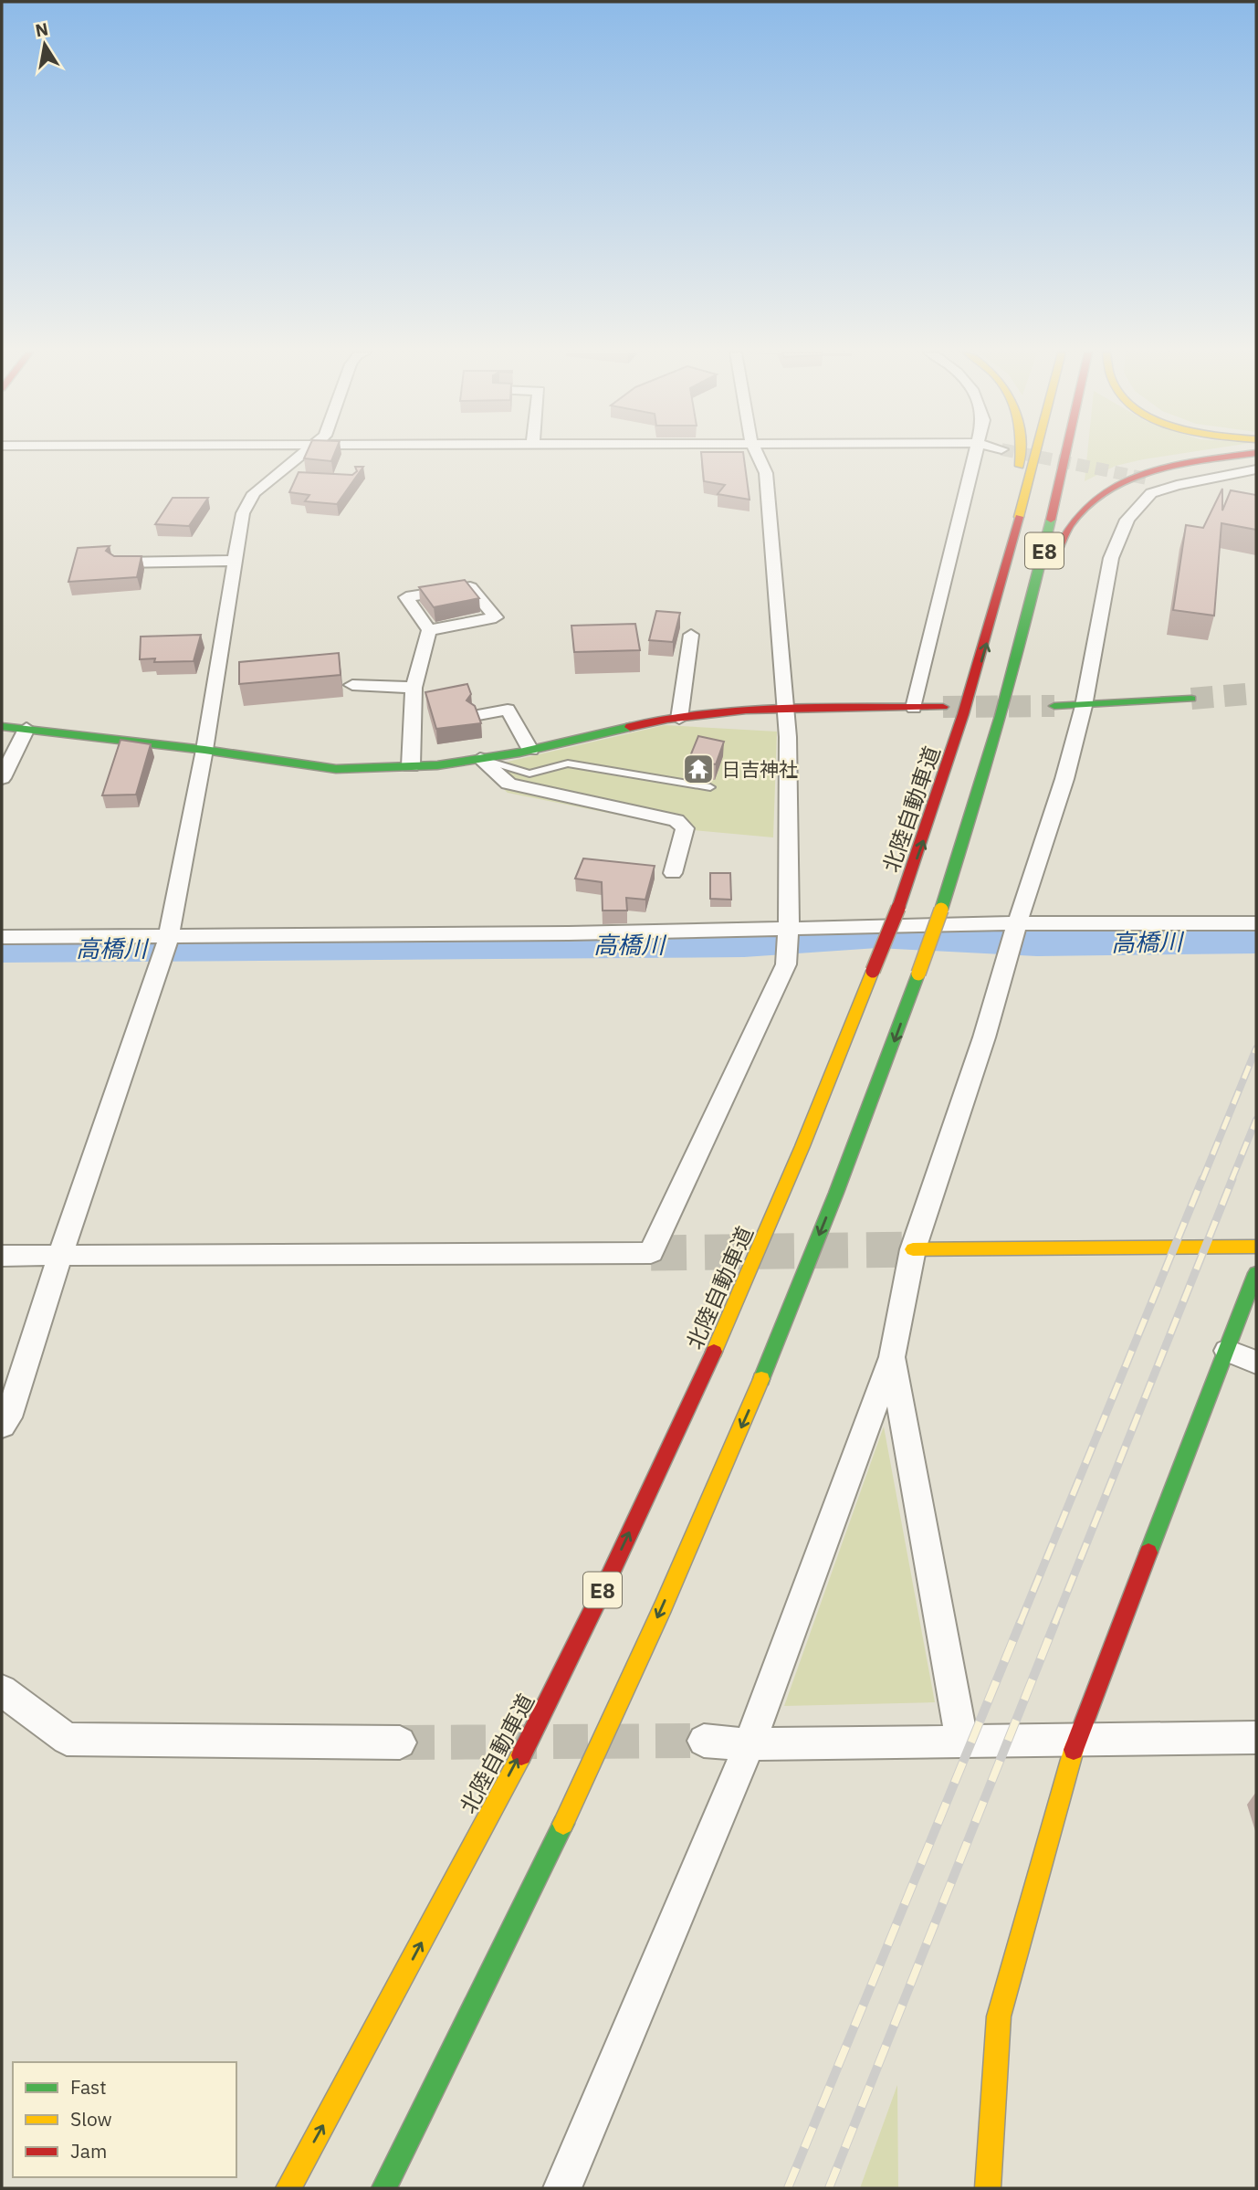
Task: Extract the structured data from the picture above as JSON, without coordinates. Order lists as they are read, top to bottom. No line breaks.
{"streets":{"main road":["E8","北陸自動車道"]},"water":["高橋川"],"places":{"temple":["日吉神社"]},"legend":["Fast","Slow","Jam"],"north":"top"}
